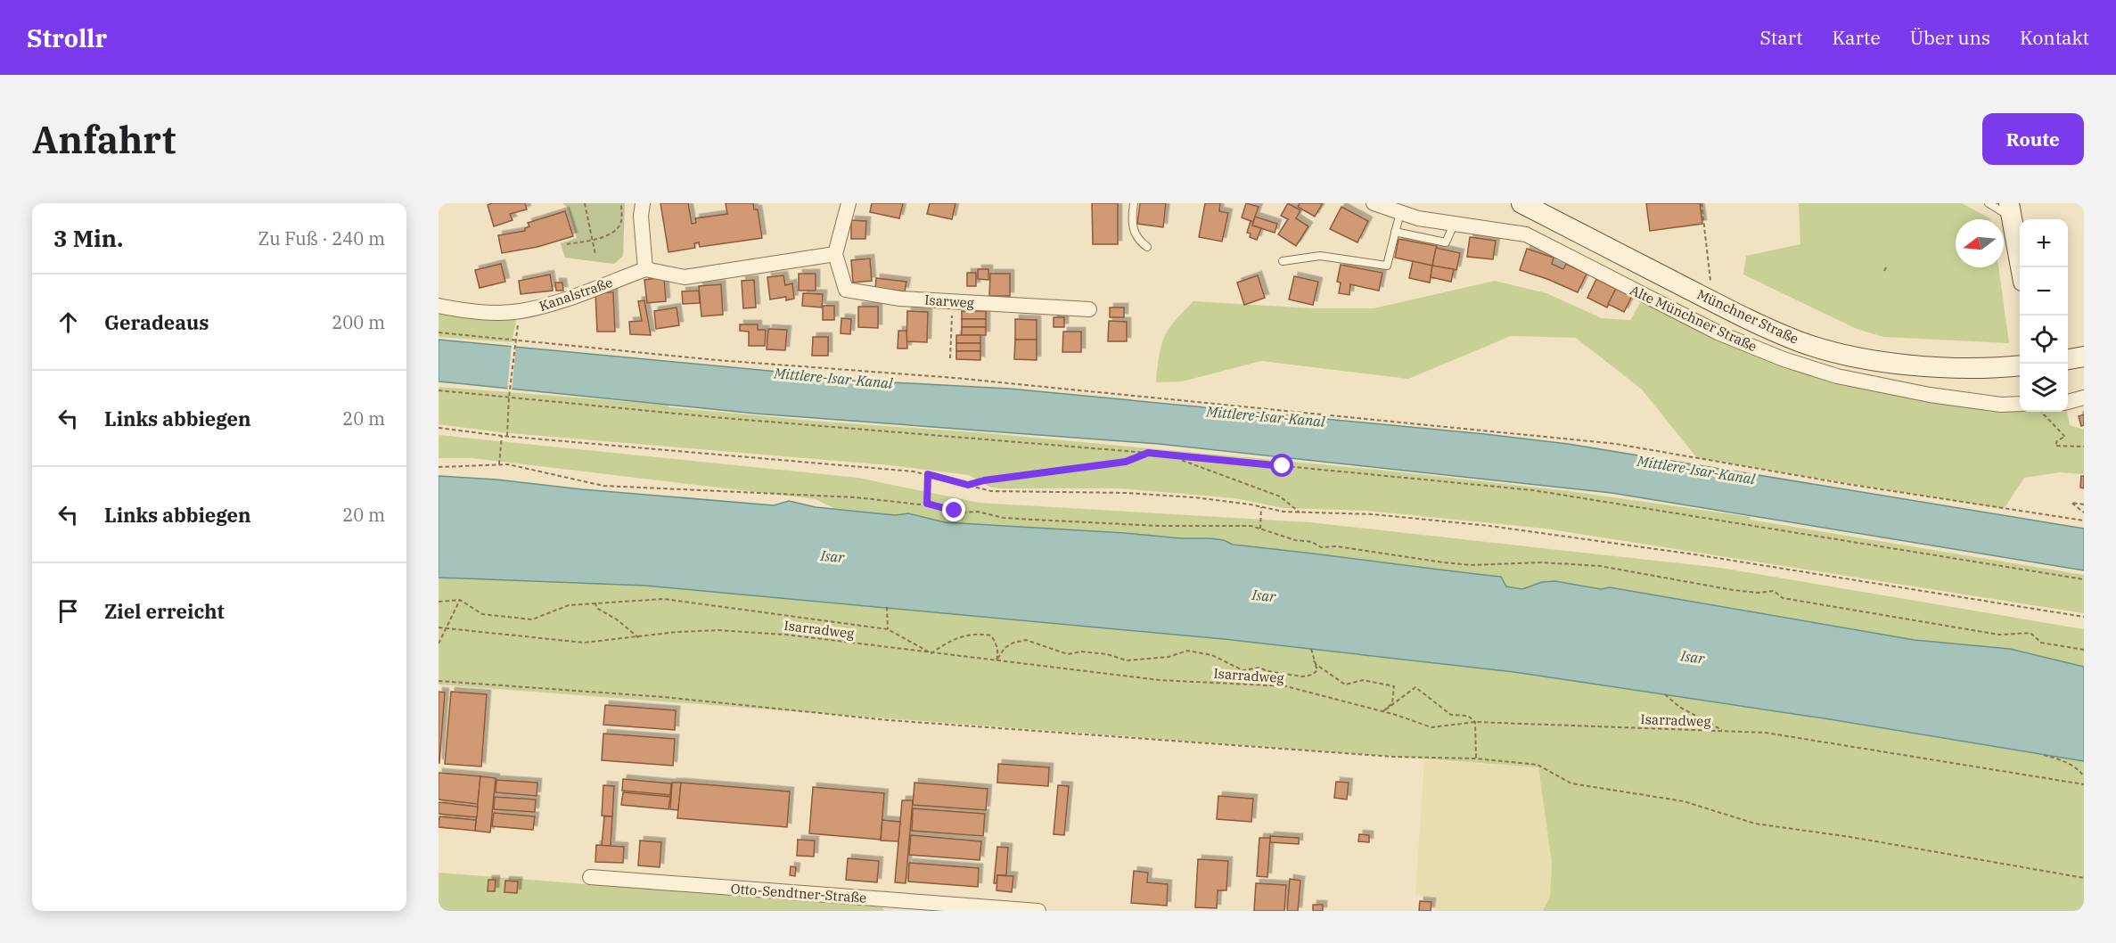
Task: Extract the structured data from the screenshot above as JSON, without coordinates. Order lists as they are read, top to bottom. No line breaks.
{"streets":{"main road":["Münchner Straße"],"street":["Kanalstraße","Isarweg","Alte Münchner Straße","Otto-Sendtner-Straße"],"path":["Isarradweg"]},"water":["Mittlere-Isar-Kanal","Isar"],"north":"left","page":{"header":"Strollr","nav":["Start","Karte","Über uns","Kontakt"],"buttons":"Route","title":"Anfahrt","heading":["3 Min.","Zu Fuß · 240 m"],"map_buttons":["+","−"],"list":[["Geradeaus","200 m"],["Links abbiegen","20 m"],["Links abbiegen","20 m"],"Ziel erreicht"]}}
